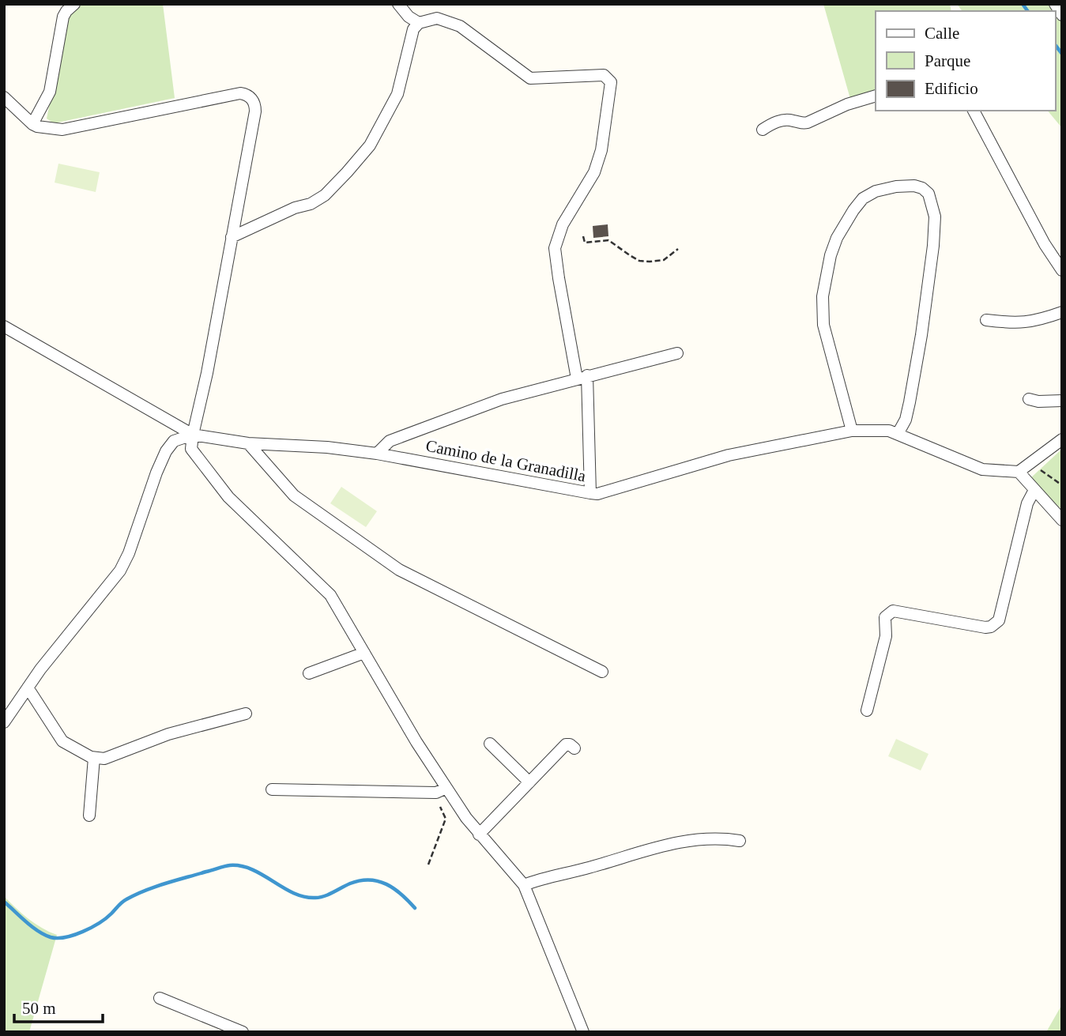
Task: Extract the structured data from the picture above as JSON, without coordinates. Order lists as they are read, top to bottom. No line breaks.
{"streets":{"street":["Camino de la Granadilla"]},"legend":["Calle","Parque","Edificio"],"scale_bar":"50 m"}
